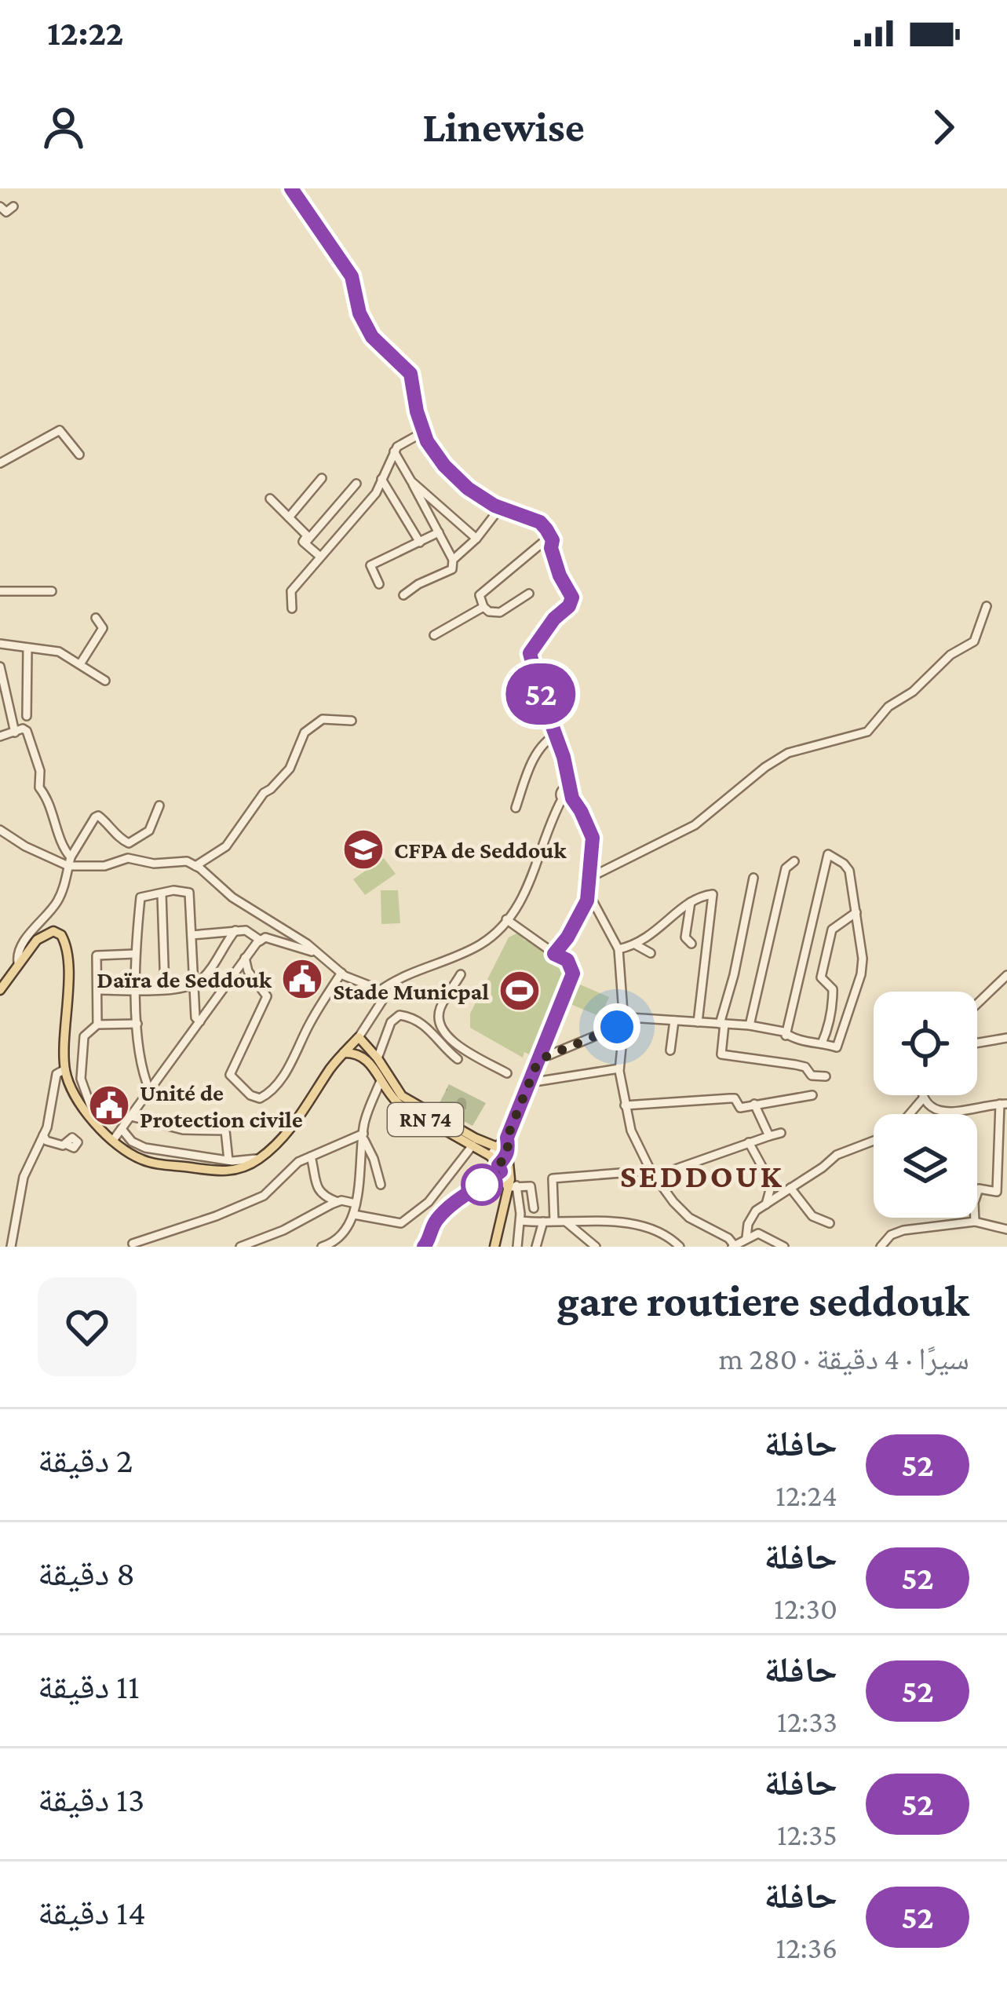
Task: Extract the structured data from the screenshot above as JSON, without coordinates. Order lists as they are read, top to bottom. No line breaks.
{"streets":{"main road":["RN 74"]},"districts":["SEDDOUK"],"places":{"school or university":["CFPA de Seddouk"],"public building":["Daïra de Seddouk","Unité de Protection civile"],"sports":["Stade Municpal"]},"lines":["bus line 52"],"page":{"status":"12:22","header":"Linewise","on_map":"52","heading":["gare routiere seddouk","سيرًا · 4 دقيقة · 280 m"],"list":[{"mark":"52","name":"حافلة","note":"12:24","value":"2 دقيقة"},{"mark":"52","name":"حافلة","note":"12:30","value":"8 دقيقة"},{"mark":"52","name":"حافلة","note":"12:33","value":"11 دقيقة"},{"mark":"52","name":"حافلة","note":"12:35","value":"13 دقيقة"},{"mark":"52","name":"حافلة","note":"12:36","value":"14 دقيقة"}]}}
